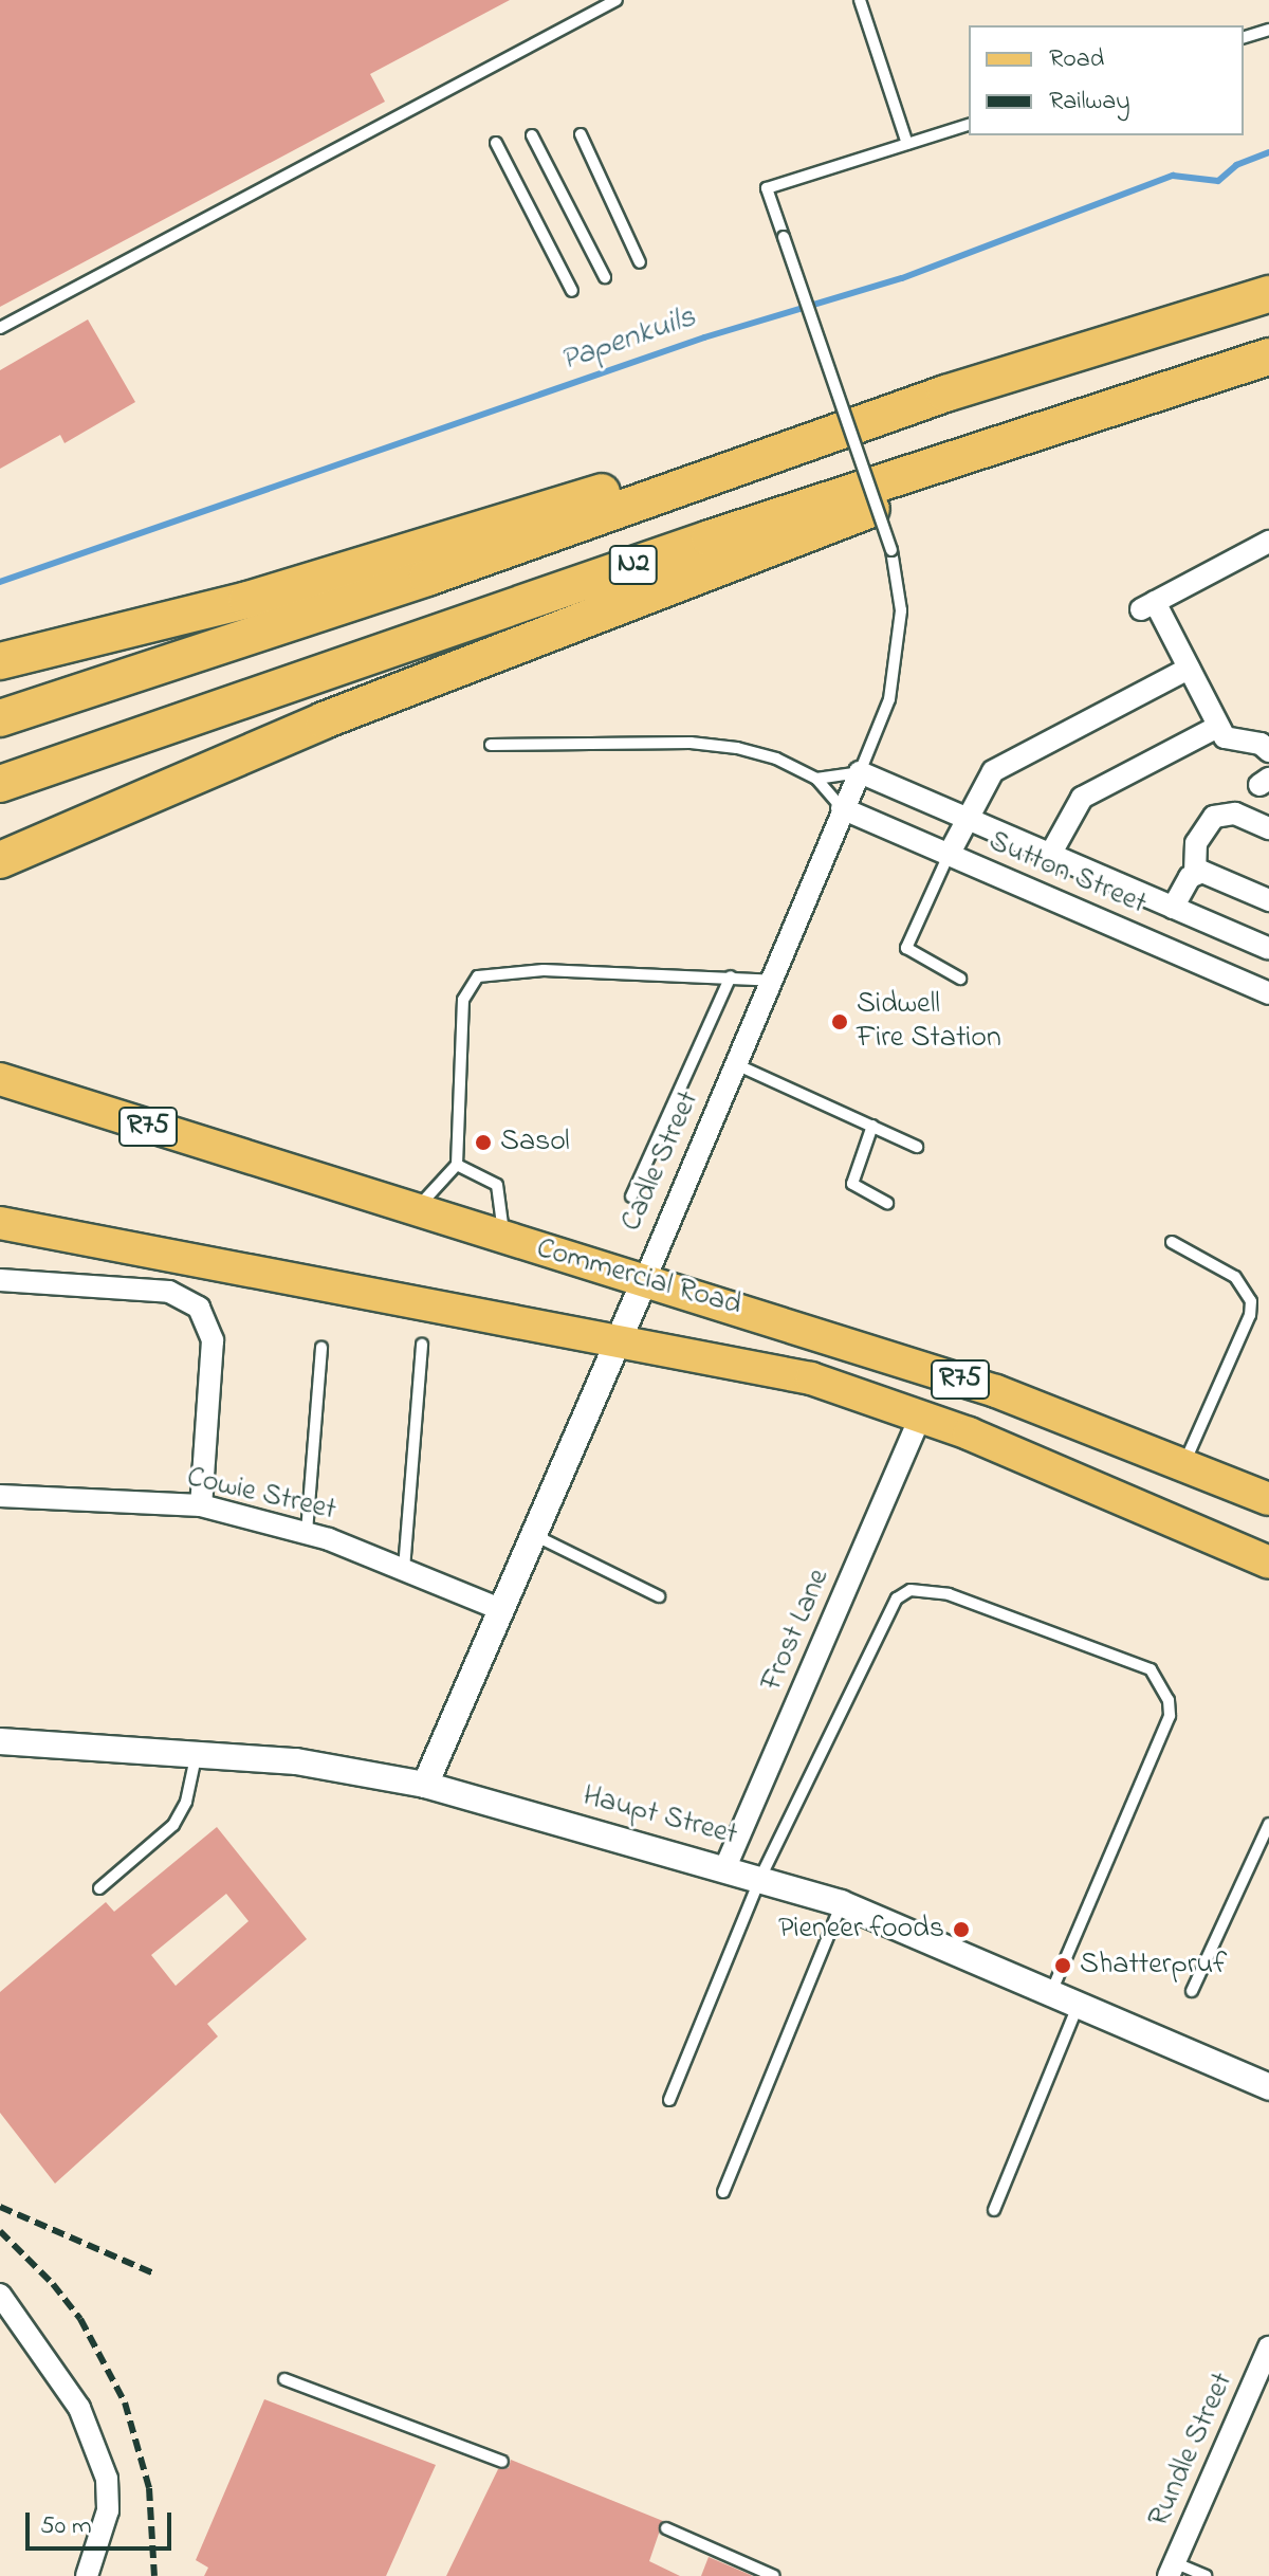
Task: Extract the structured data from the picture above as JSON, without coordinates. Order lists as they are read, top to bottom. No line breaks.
{"streets":{"highway":["N2"],"main road":["R75","Commercial Road"],"street":["Sutton Street","Cadle Street","Cowie Street","Frost Lane","Haupt Street","Rundle Street"]},"crossings":[["Sutton Street","Cadle Street"],["Cadle Street","Commercial Road"],["Cadle Street","Cowie Street"],["Cadle Street","Haupt Street"],["Commercial Road","Frost Lane"],["Frost Lane","Haupt Street"]],"water":["Papenkuils"],"places":["Sidwell Fire Station","Sasol","Pieneer foods","Shatterpruf"],"legend":["Road","Railway"],"scale_bar":"50 m"}
